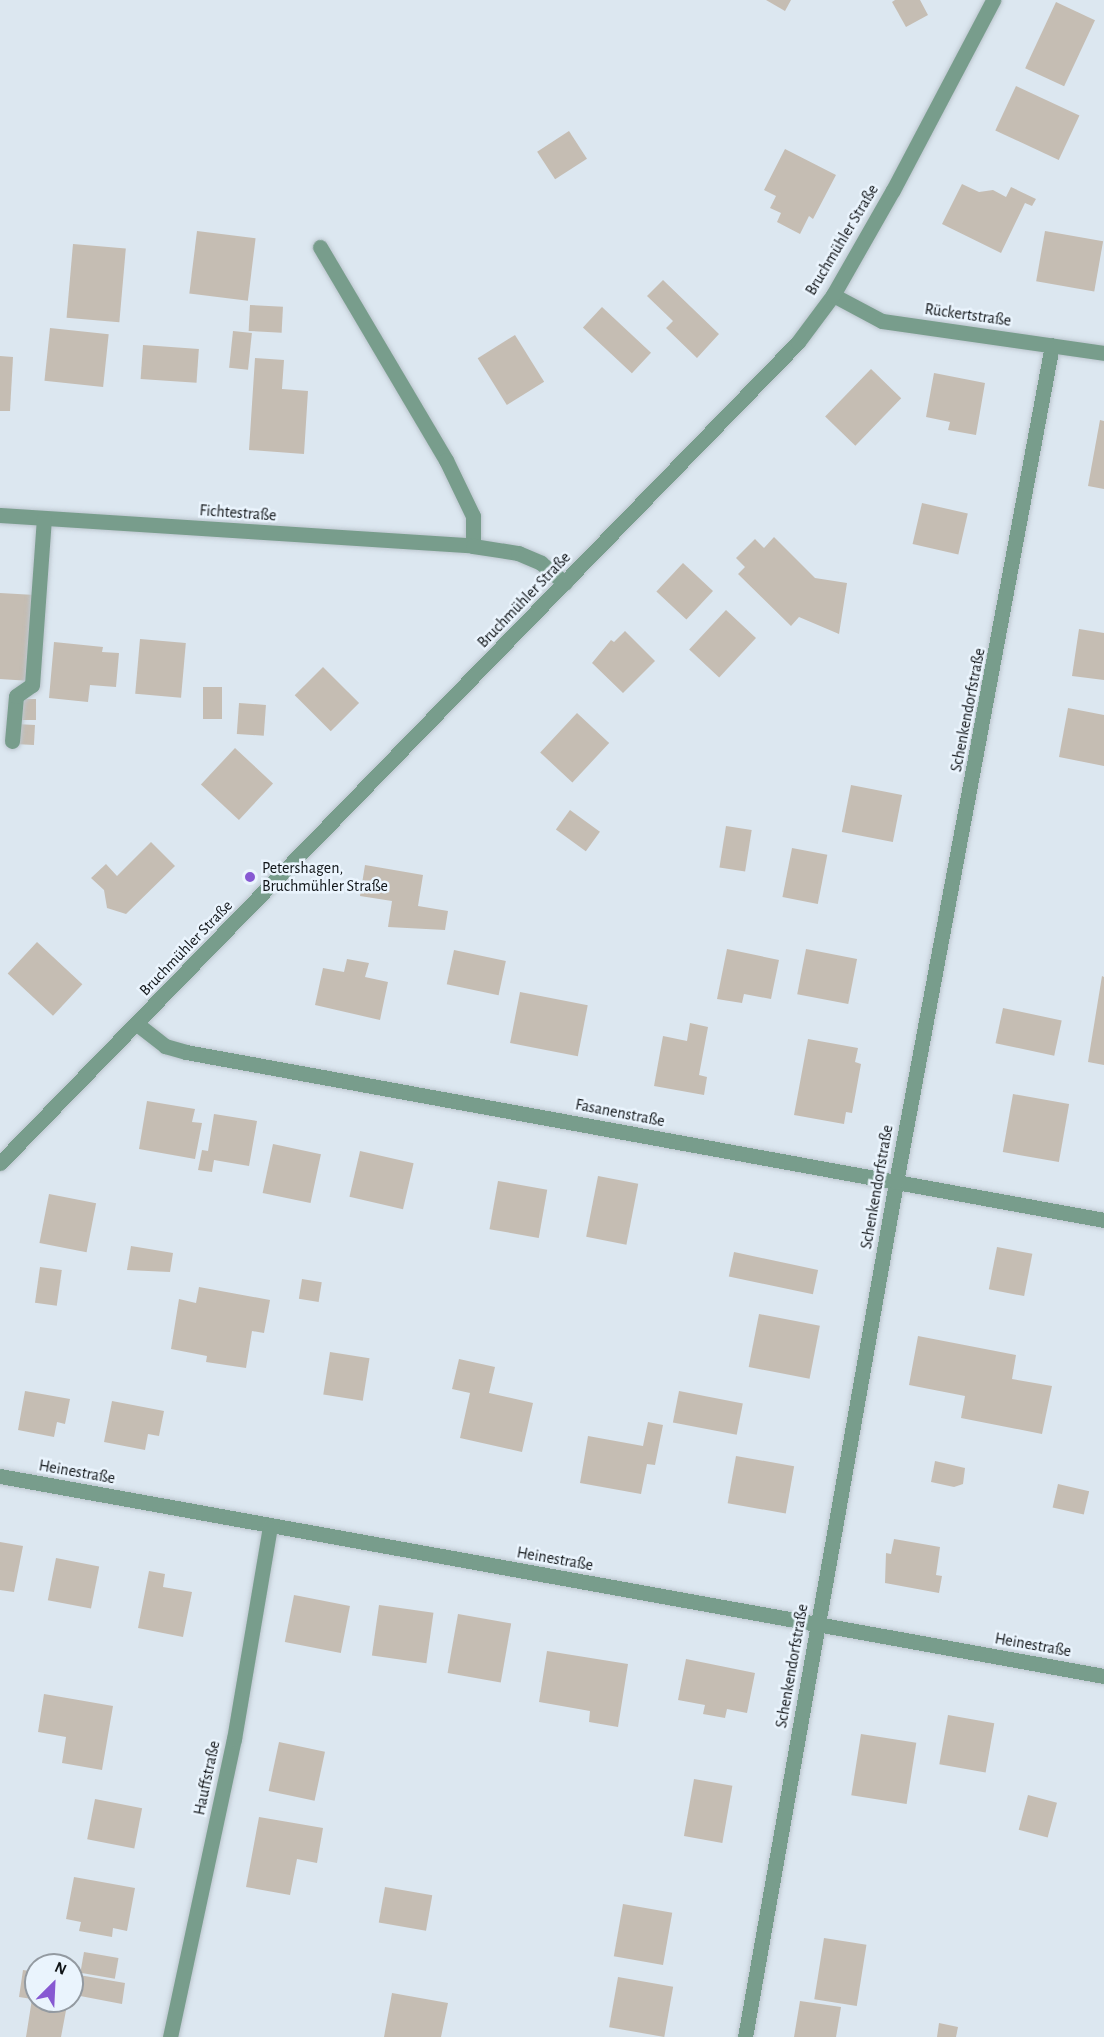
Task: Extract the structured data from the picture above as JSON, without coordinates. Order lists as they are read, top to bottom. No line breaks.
{"streets":{"street":["Bruchmühler Straße","Rückertstraße","Fichtestraße","Schenkendorfstraße","Fasanenstraße","Heinestraße","Hauffstraße"]},"crossings":[["Bruchmühler Straße","Rückertstraße"],["Bruchmühler Straße","Fichtestraße"],["Bruchmühler Straße","Fasanenstraße"],["Rückertstraße","Schenkendorfstraße"],["Schenkendorfstraße","Fasanenstraße"],["Schenkendorfstraße","Heinestraße"],["Heinestraße","Hauffstraße"]],"places":["Petershagen, Bruchmühler Straße"],"north":"top right"}
